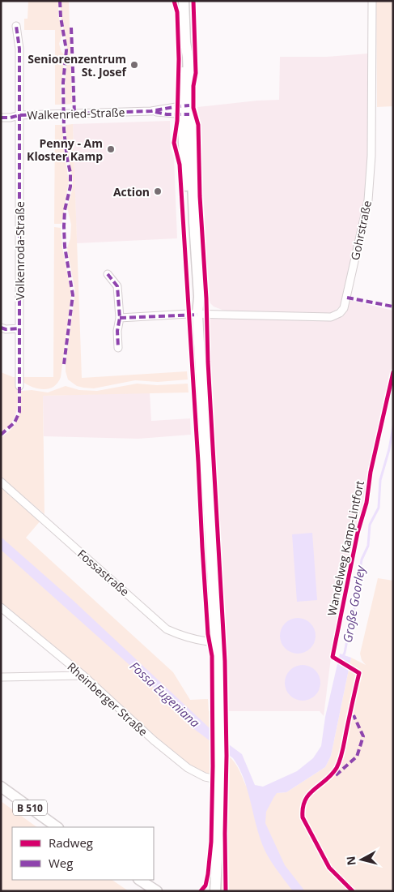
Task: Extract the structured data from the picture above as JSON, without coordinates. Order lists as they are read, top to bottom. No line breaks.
{"streets":{"main road":["B 510"],"street":["Walkenried-Straße","Gohrstraße","Volkenroda-Straße","Fossastraße","Rheinberger Straße"],"cycle path":["Wandelweg Kamp-Lintfort"]},"crossings":[["Walkenried-Straße","Volkenroda-Straße"]],"water":["Große Goorley","Fossa Eugeniana"],"places":["Seniorenzentrum St. Josef","Penny - Am Kloster Kamp","Action"],"legend":["Radweg","Weg"],"north":"left"}
